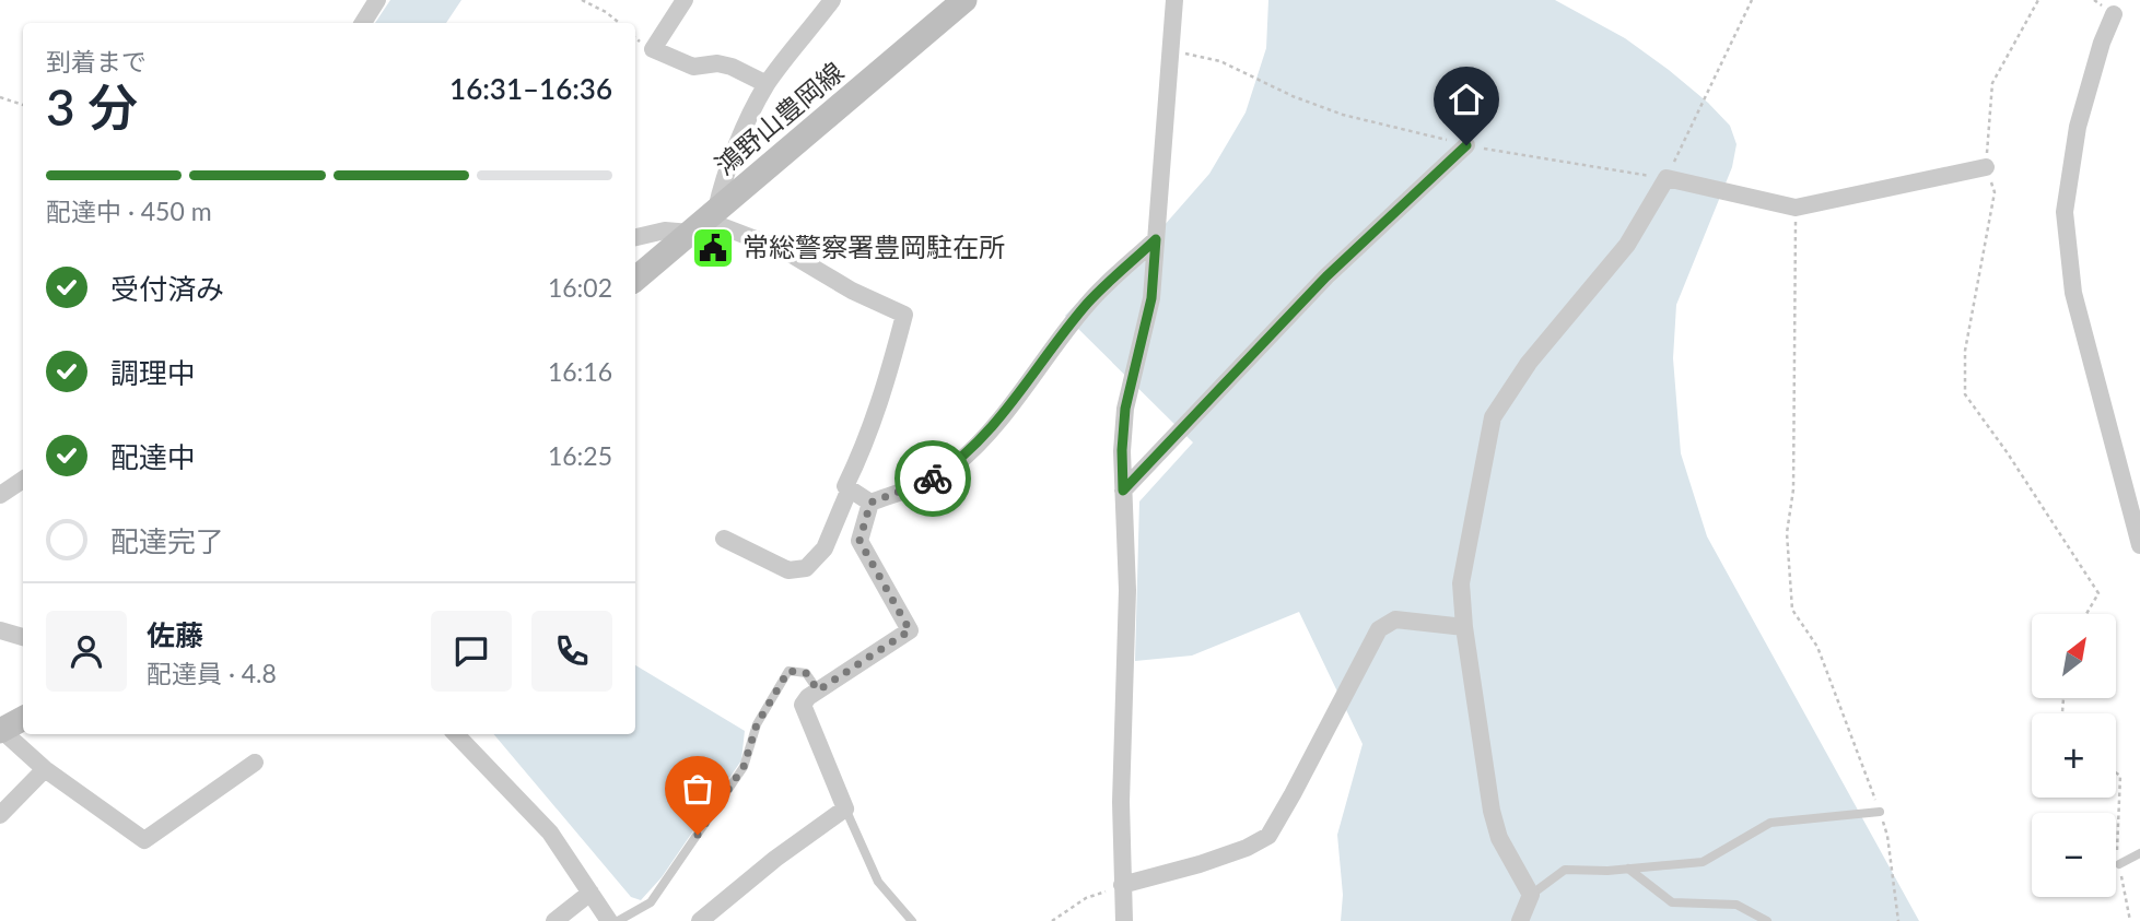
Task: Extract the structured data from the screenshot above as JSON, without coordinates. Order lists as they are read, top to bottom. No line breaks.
{"streets":{"main road":["鴻野山豊岡線"]},"places":{"public building":["常総警察署豊岡駐在所"]},"north":"top right","page":{"heading":["3 分","到着まで","16:31–16:36"],"panel":["佐藤","配達員 · 4.8"],"bar":"配達中 · 450 m","list":[["受付済み","16:02"],["調理中","16:16"],["配達中","16:25"],"配達完了"],"map_buttons":["+","−"]}}
